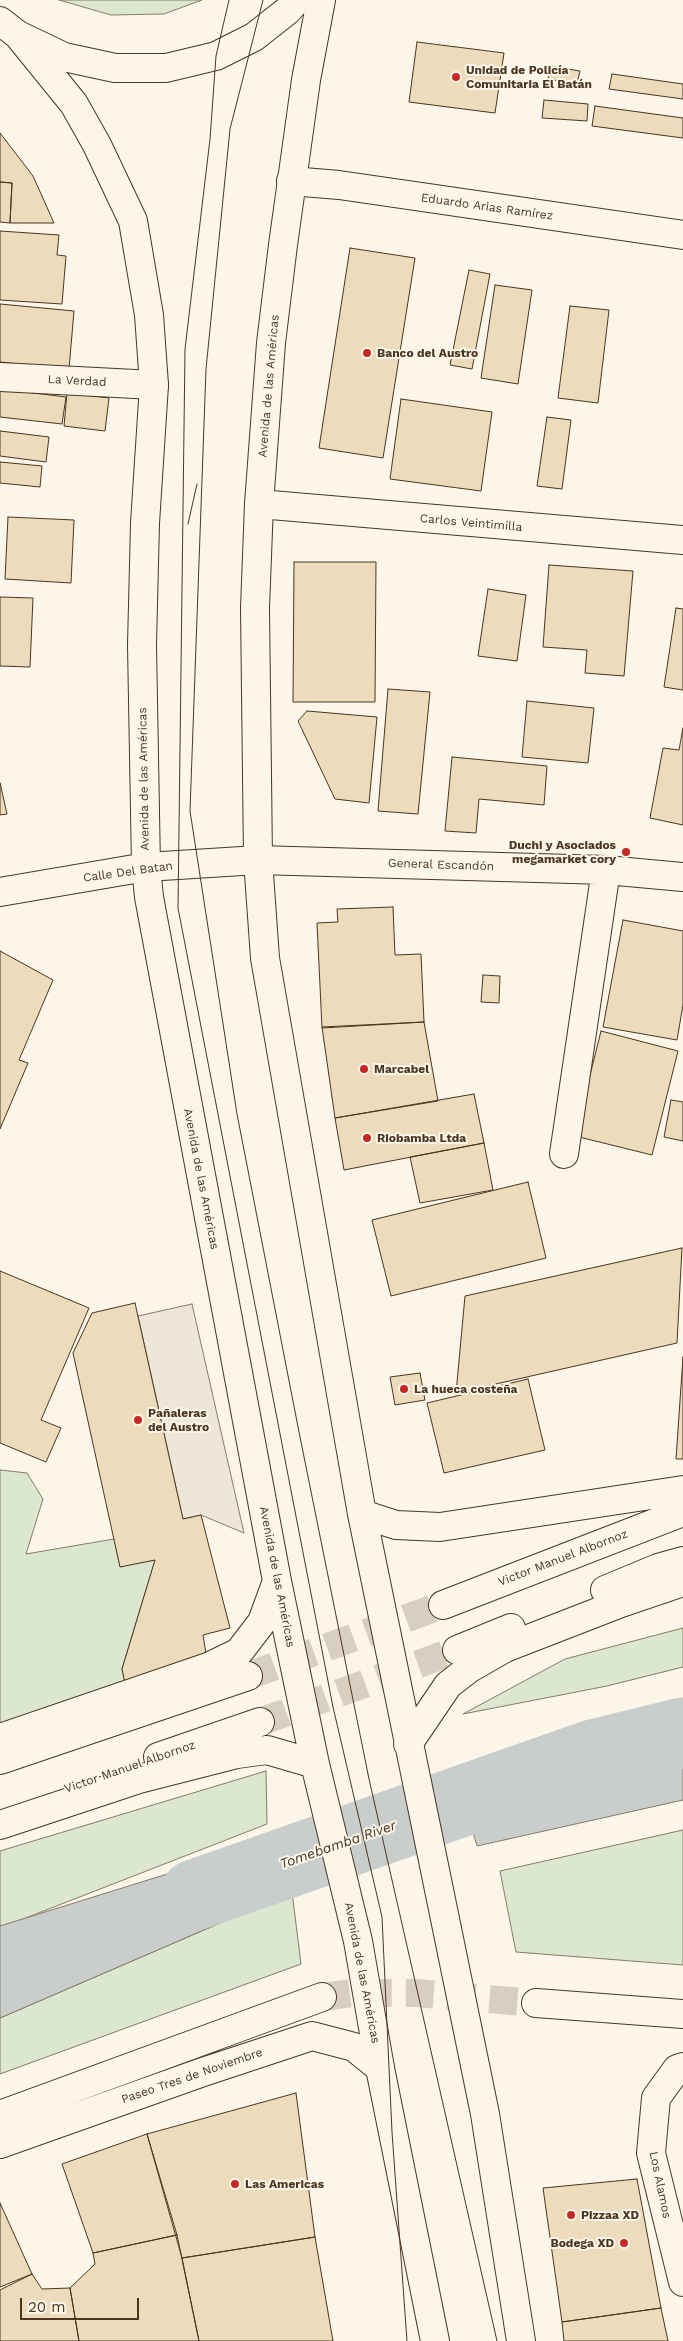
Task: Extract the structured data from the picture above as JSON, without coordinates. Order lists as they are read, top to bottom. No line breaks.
{"streets":{"main road":["Eduardo Arias Ramírez","La Verdad","Avenida de las Américas","Carlos Veintimilla","General Escandón","Calle Del Batan","Victor Manuel Albornoz","Paseo Tres de Noviembre","Los Alamos"]},"crossings":[["Eduardo Arias Ramírez","Avenida de las Américas"],["La Verdad","Avenida de las Américas"],["Avenida de las Américas","Carlos Veintimilla"],["Avenida de las Américas","General Escandón"],["Avenida de las Américas","Calle Del Batan"],["Avenida de las Américas","Paseo Tres de Noviembre"],["General Escandón","Calle Del Batan"]],"water":["Tomebamba River"],"places":["Unidad de Policía Comunitaria El Batán","Banco del Austro","Duchi y Asociados megamarket cory","Marcabel","Riobamba Ltda","La hueca costeña","Pañaleras del Austro","Las Americas","Pizzaa XD","Bodega XD"],"scale_bar":"20 m"}
